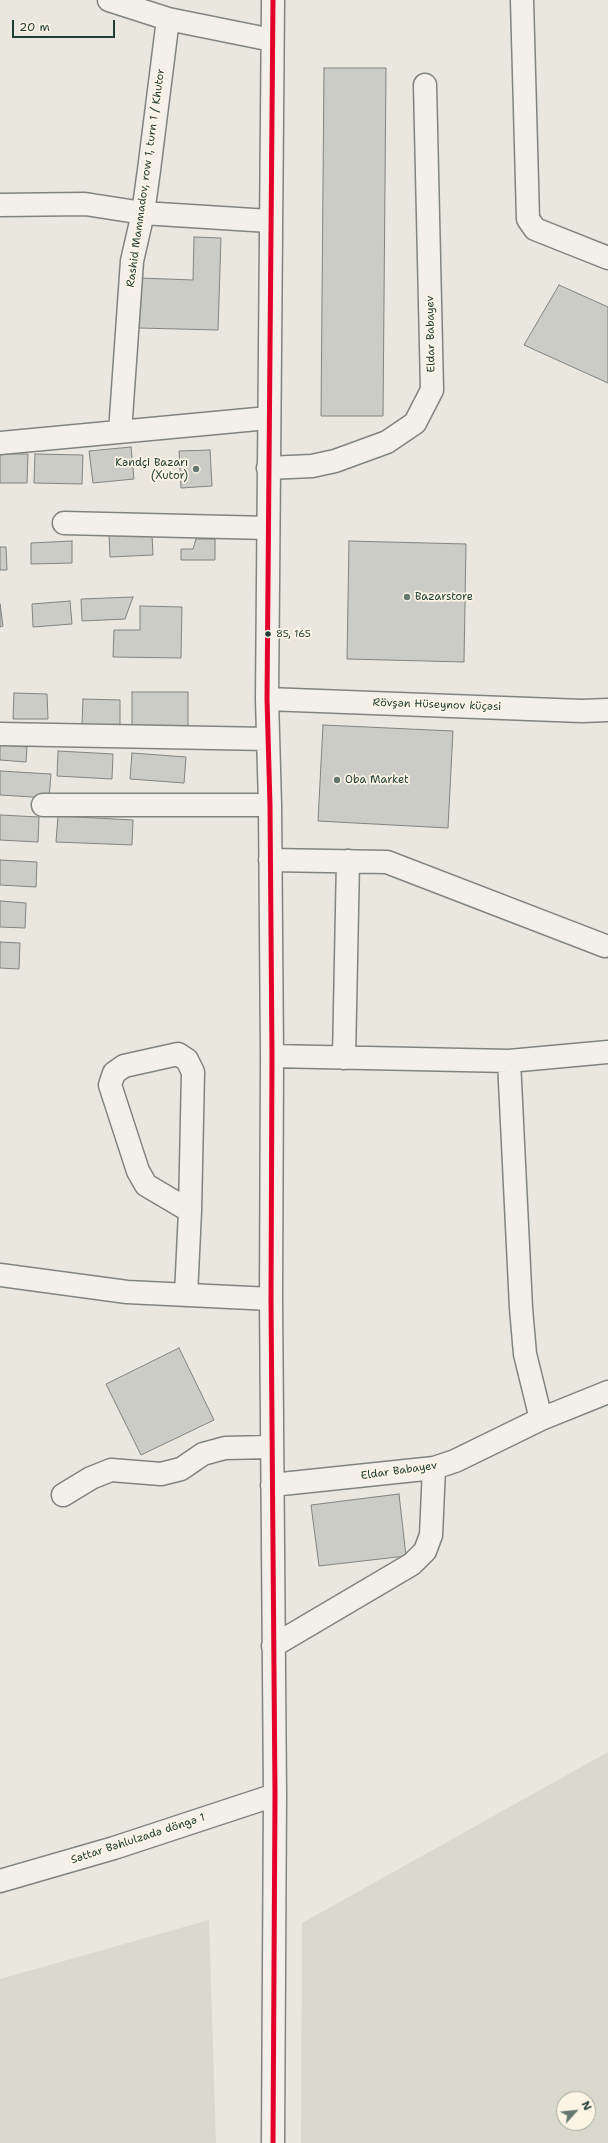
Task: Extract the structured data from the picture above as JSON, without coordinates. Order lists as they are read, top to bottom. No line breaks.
{"streets":{"street":["Rashid Mammadov, row 1, turn 1 / Khutor","Eldar Babayev","Rövşən Hüseynov küçəsi","Səttar Bəhlulzadə döngə 1"]},"places":["Kəndçi Bazarı (Xutor)","Bazarstore","85, 165","Oba Market"],"scale_bar":"20 m","north":"top right"}
